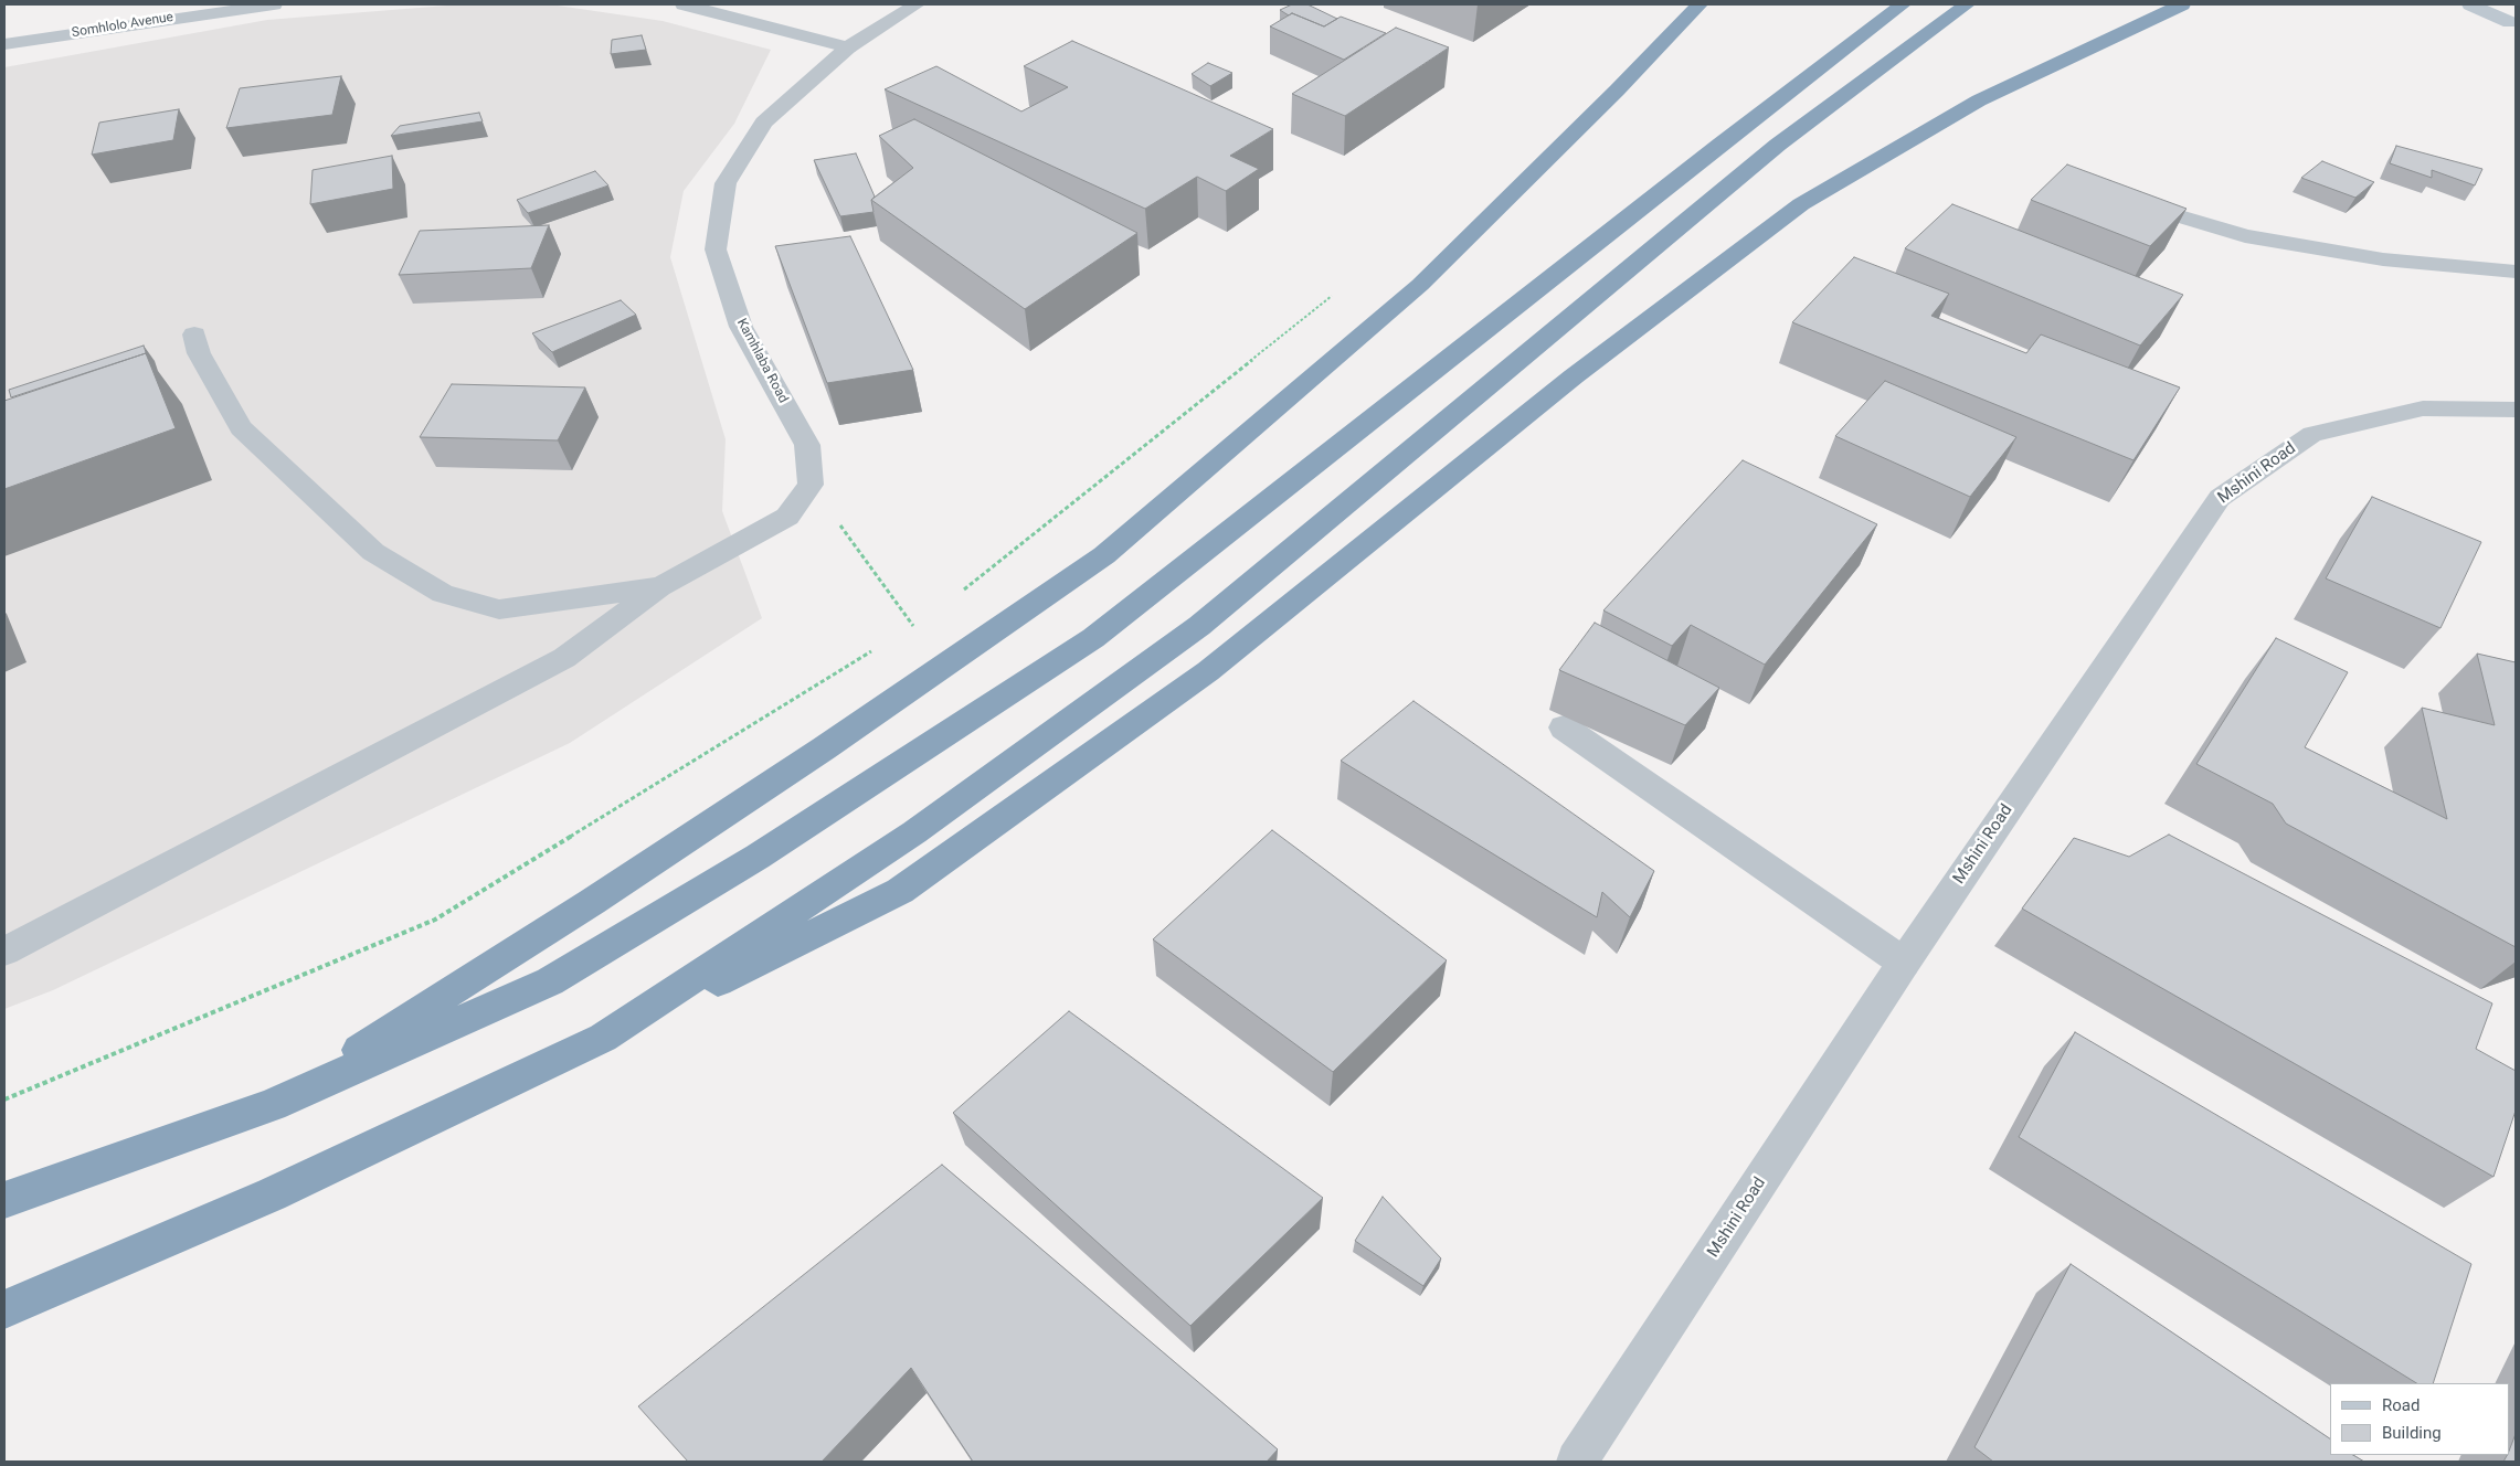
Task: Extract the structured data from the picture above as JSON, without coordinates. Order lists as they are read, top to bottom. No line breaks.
{"streets":{"street":["Somhlolo Avenue","Kamhlaba Road","Mshini Road"]},"legend":["Road","Building"]}
